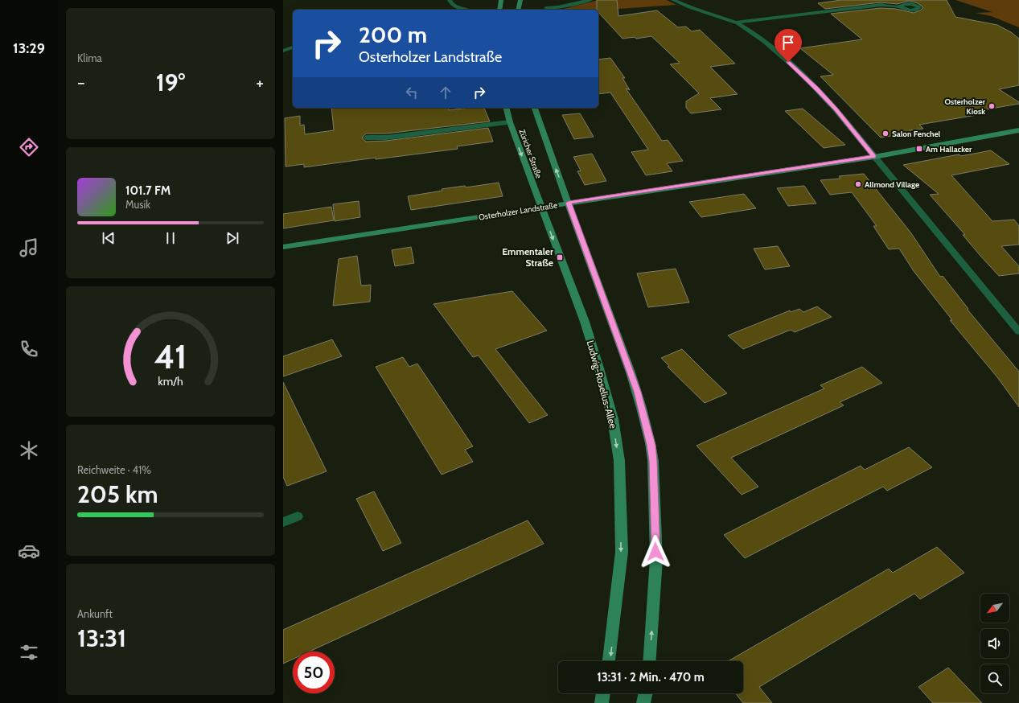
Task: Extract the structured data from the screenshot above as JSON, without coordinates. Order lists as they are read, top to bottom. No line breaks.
{"streets":{"main road":["Züricher Straße","Osterholzer Landstraße","Ludwig-Roselius-Allee"]},"crossings":[["Züricher Straße","Osterholzer Landstraße"],["Züricher Straße","Ludwig-Roselius-Allee"],["Osterholzer Landstraße","Ludwig-Roselius-Allee"]],"places":{"other":["Osterholzer Kiosk","Salon Fenchel","Allmond Village"],"transit":["Am Hallacker","Emmentaler Straße"]},"north":"bottom left","page":{"tabs":"13:29","tile":["Klima",["Reichweite · 41%","205 km"],["Ankunft","13:31"]],"turn":["200 m","Osterholzer Landstraße"],"heat":["−","19°","+"],"song":["101.7 FM","Musik"],"limit":"50","trip":"13:31 · 2 Min. · 470 m","gauge":["41","km/h"]}}
